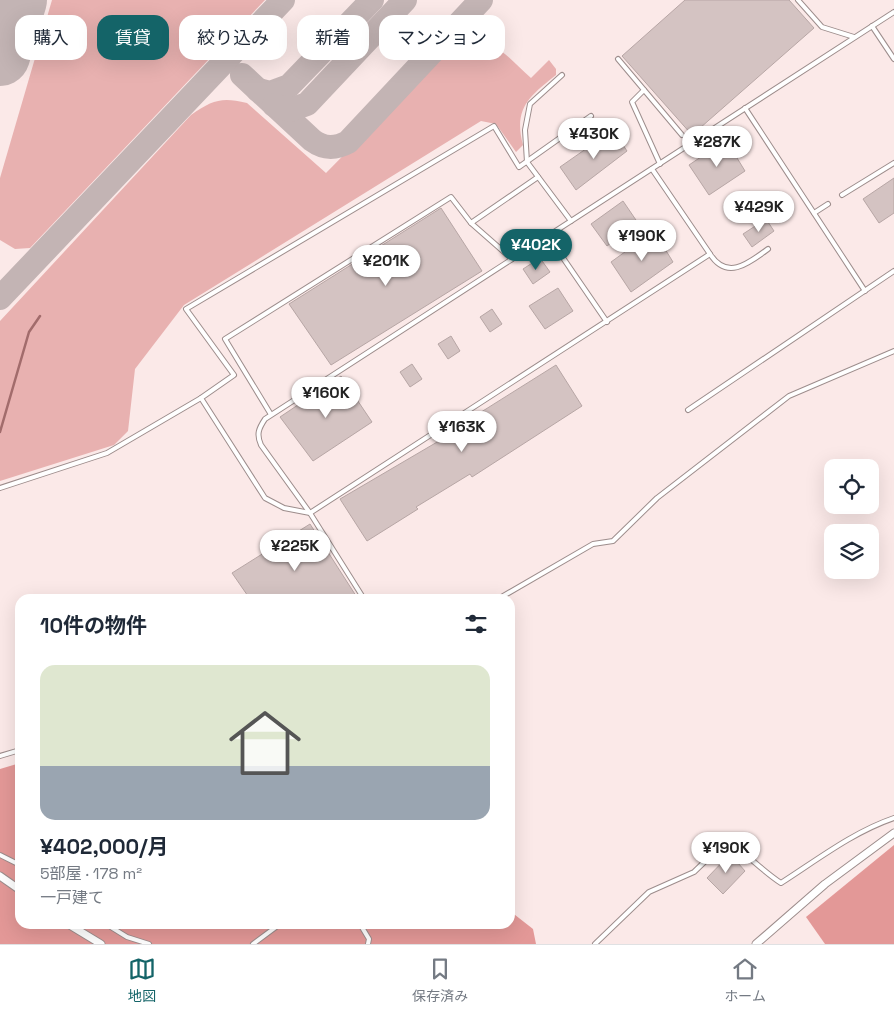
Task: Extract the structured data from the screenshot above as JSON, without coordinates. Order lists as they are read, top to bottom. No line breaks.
{"page":{"chip":["購入","賃貸","絞り込み","新着","マンション"],"price":["¥430K","¥287K","¥429K","¥190K","¥402K","¥201K","¥160K","¥163K","¥225K","¥190K"],"heading":"10件の物件","list":[{"name":"¥402,000/月","note":"5部屋 · 178 m² · 一戸建て"}],"tabs":["地図","保存済み","ホーム"]}}
